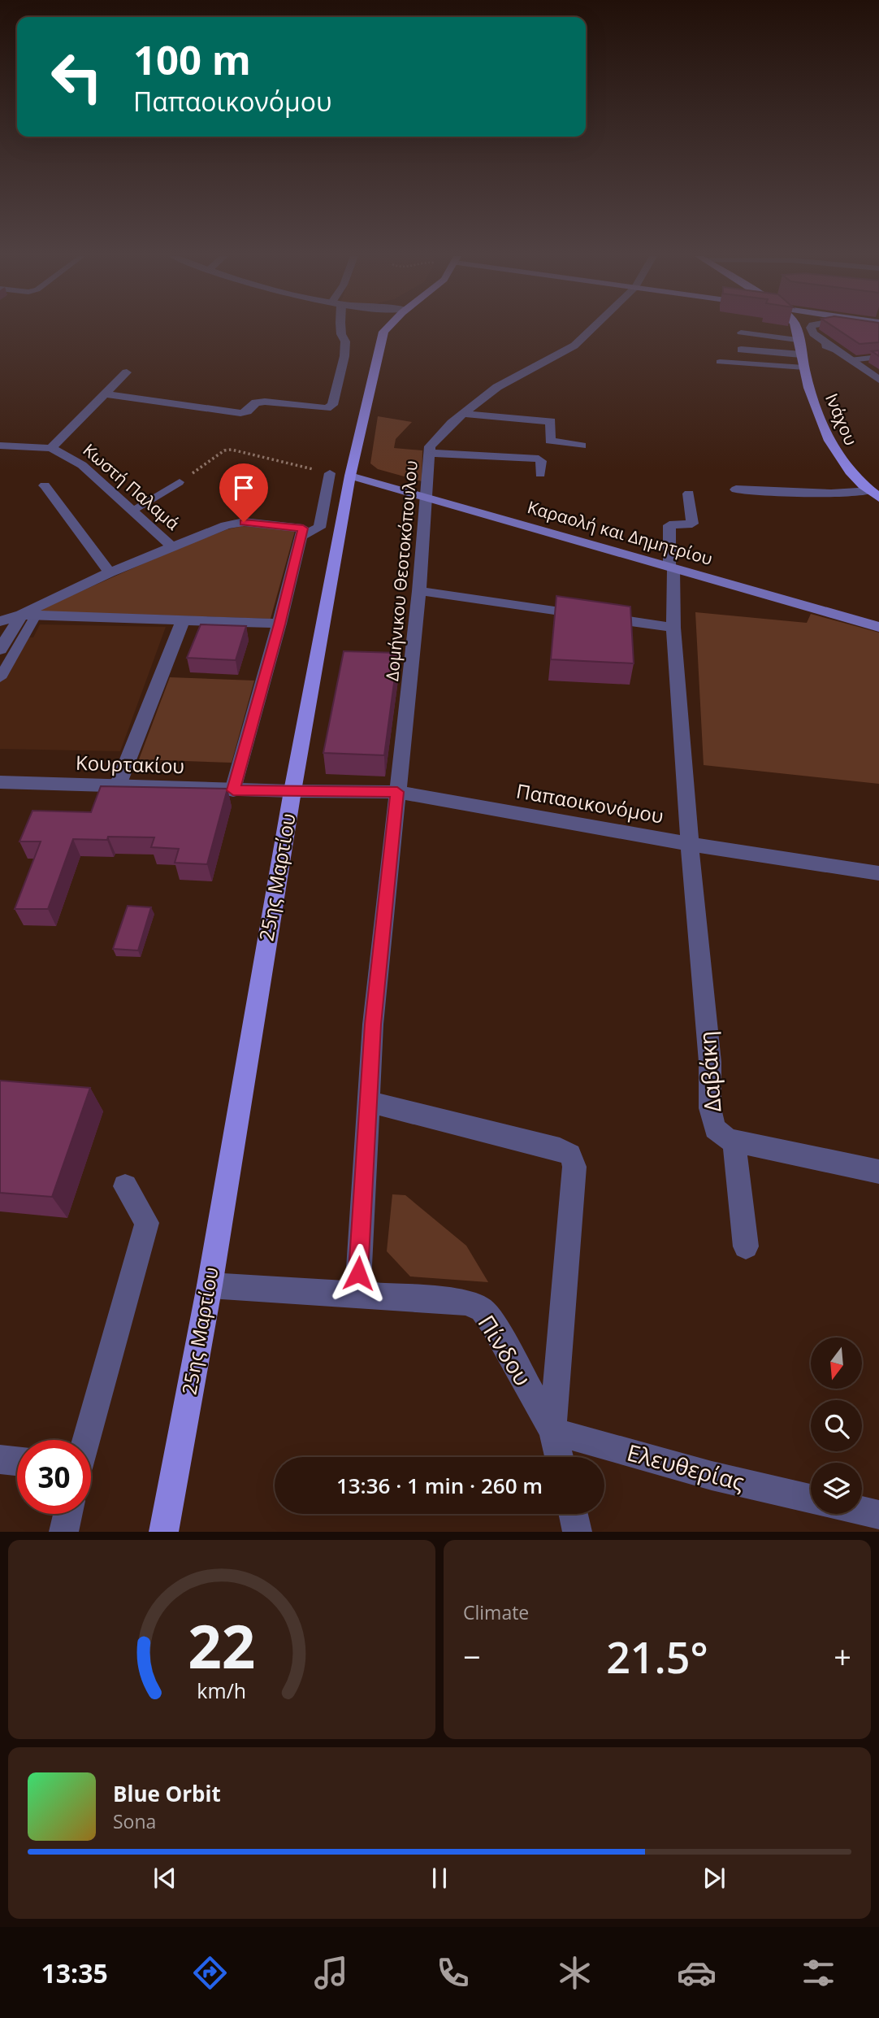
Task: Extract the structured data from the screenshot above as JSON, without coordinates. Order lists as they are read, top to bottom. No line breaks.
{"streets":{"main road":["Ινάχου","Καραολή και Δημητρίου","25ης Μαρτίου"],"street":["Κωστή Παλαμά","Δομήνικου Θεοτοκόπουλου","Κουρτακίου","Παπαοικονόμου","Δαβάκη","Πίνδου","Ελευθερίας"]},"crossings":[["Καραολή και Δημητρίου","Δομήνικου Θεοτοκόπουλου"],["Καραολή και Δημητρίου","25ης Μαρτίου"],["Καραολή και Δημητρίου","Δαβάκη"],["Δομήνικου Θεοτοκόπουλου","Παπαοικονόμου"],["Κουρτακίου","Παπαοικονόμου"],["Κουρτακίου","25ης Μαρτίου"],["Παπαοικονόμου","25ης Μαρτίου"],["Παπαοικονόμου","Δαβάκη"],["25ης Μαρτίου","Πίνδου"],["Πίνδου","Ελευθερίας"]],"north":"bottom","page":{"turn":["100 m","Παπαοικονόμου"],"limit":"30","trip":"13:36 · 1 min · 260 m","tile":"Climate","heat":["−","21.5°","+"],"song":["Blue Orbit","Sona"],"tabs":"13:35","gauge":["22","km/h"]}}
